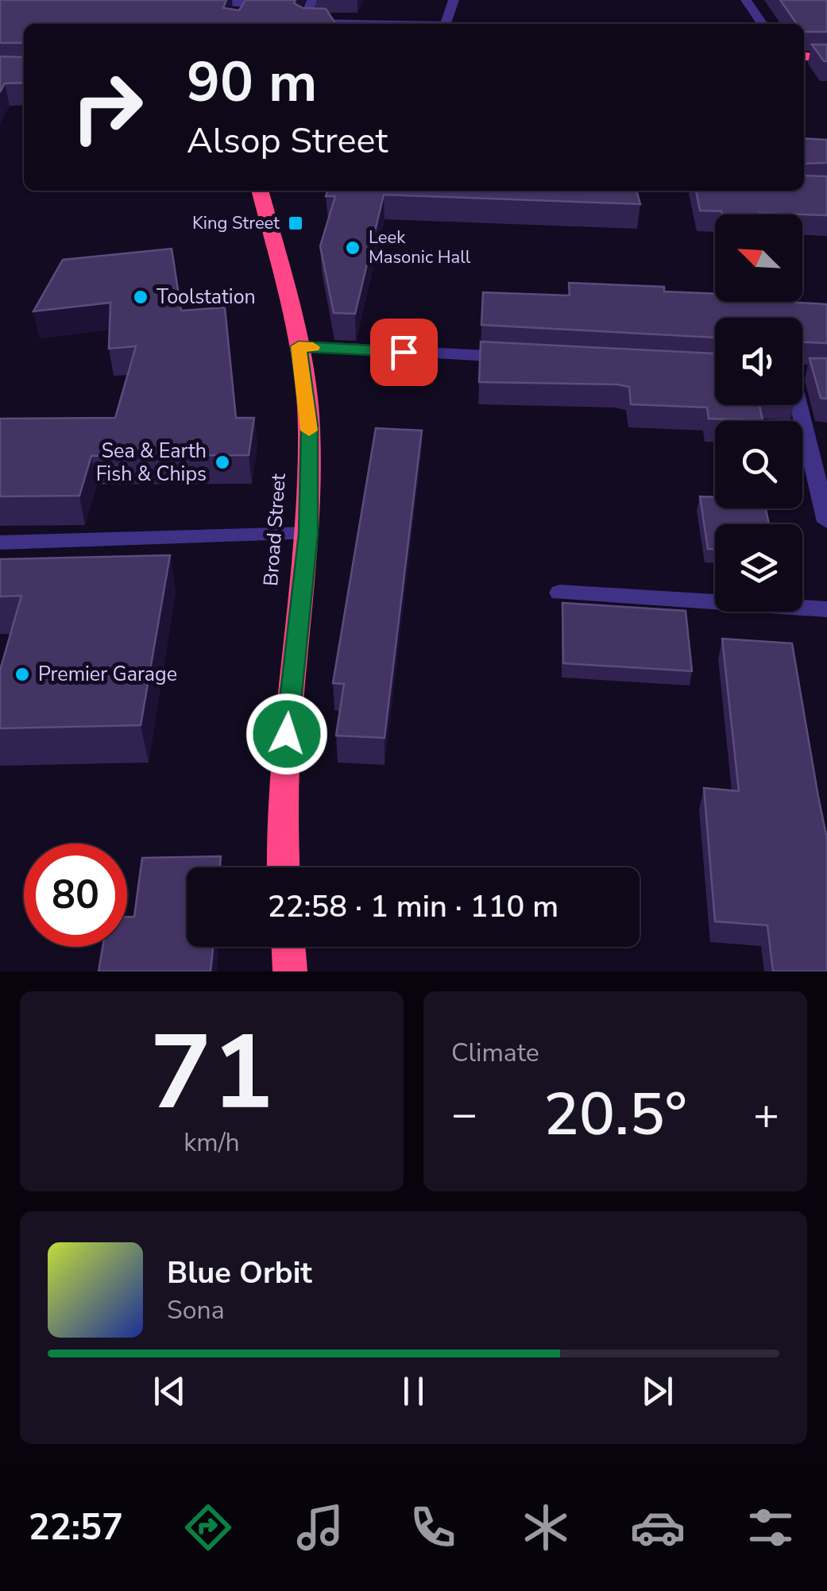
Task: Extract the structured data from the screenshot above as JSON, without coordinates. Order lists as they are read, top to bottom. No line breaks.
{"streets":{"highway":["Broad Street"]},"places":{"transit":["King Street"],"other":["Leek Masonic Hall","Toolstation","Sea & Earth Fish & Chips","Premier Garage"]},"north":"top left","page":{"turn":["90 m","Alsop Street"],"limit":"80","trip":"22:58 · 1 min · 110 m","tile":[["71","km/h"],"Climate"],"heat":["−","20.5°","+"],"song":["Blue Orbit","Sona"],"tabs":"22:57"}}
